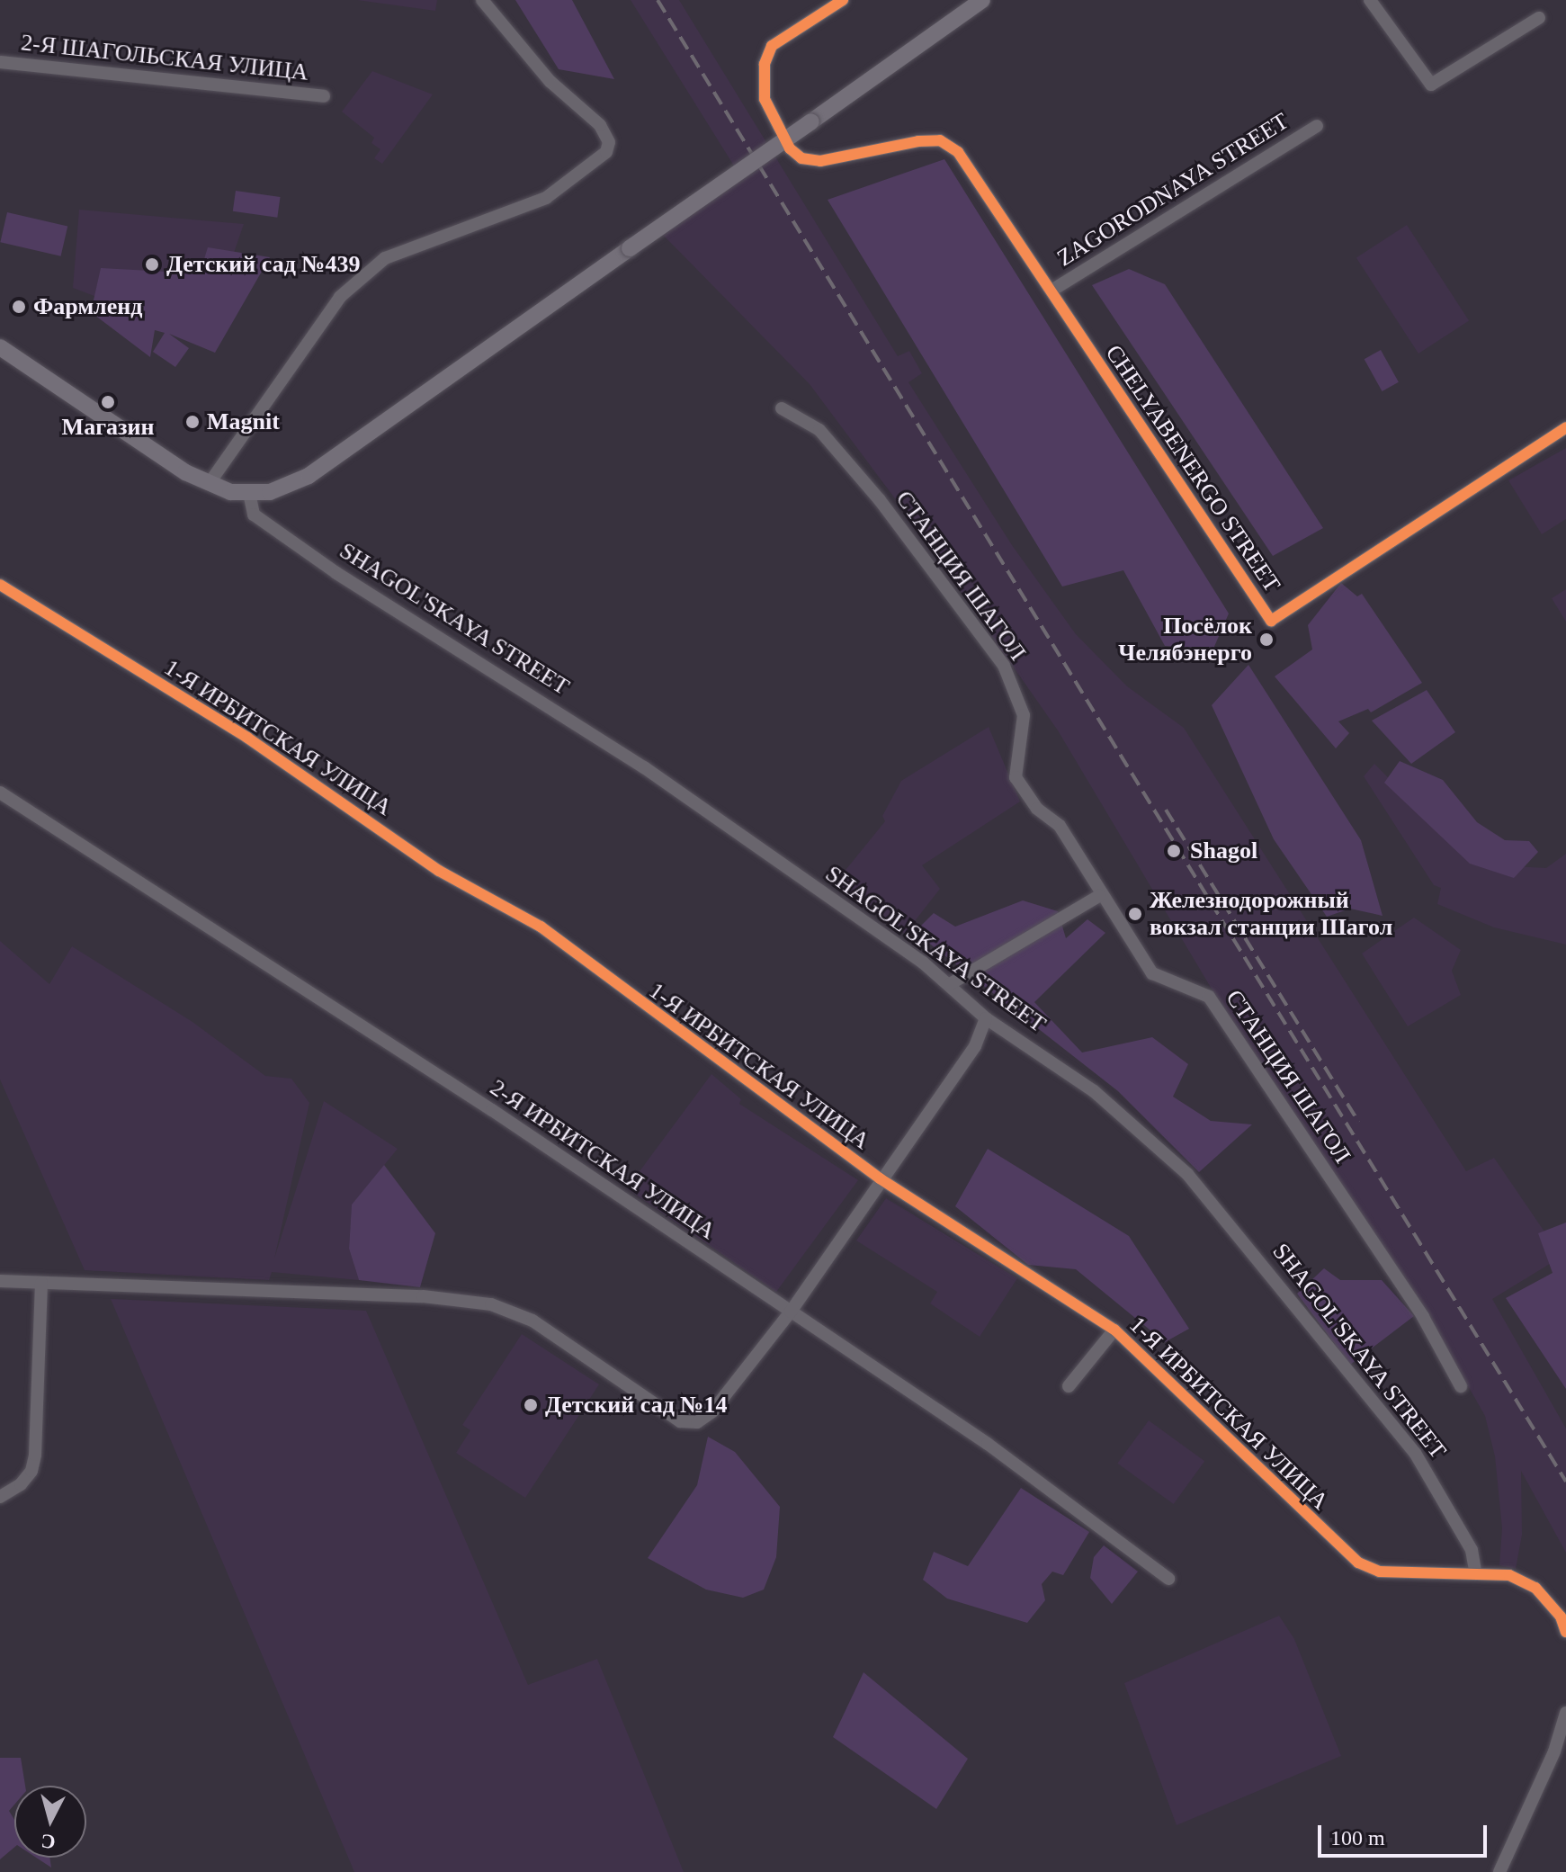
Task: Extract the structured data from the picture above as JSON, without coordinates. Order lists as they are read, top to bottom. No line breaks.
{"streets":{"street":["2-Я ШАГОЛЬСКАЯ УЛИЦА","ZAGORODNAYA STREET","CHELYABENERGO STREET","СТАНЦИЯ ШАГОЛ","SHAGOL'SKAYA STREET","1-Я ИРБИТСКАЯ УЛИЦА","2-Я ИРБИТСКАЯ УЛИЦА"]},"crossings":[["ZAGORODNAYA STREET","CHELYABENERGO STREET"],["SHAGOL'SKAYA STREET","1-Я ИРБИТСКАЯ УЛИЦА"]],"places":["Детский сад №439","Фармленд","Магазин","Magnit","Посёлок Челябэнерго","Shagol","Железнодорожный вокзал станции Шагол","Детский сад №14"],"scale_bar":"100 m","north":"bottom"}
